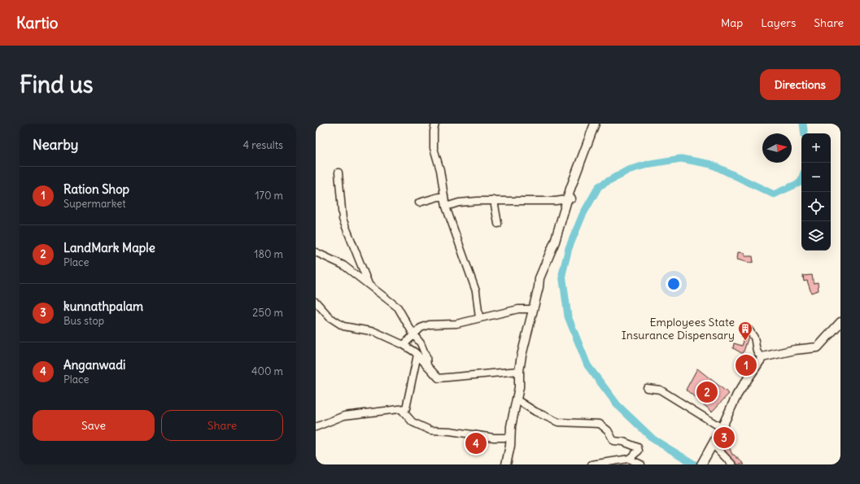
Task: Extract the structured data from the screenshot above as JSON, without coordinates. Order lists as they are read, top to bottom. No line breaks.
{"places":{"building":["Employees State Insurance Dispensary"]},"north":"right","page":{"header":"Kartio","nav":["Map","Layers","Share"],"buttons":["Directions",["Save","Share"]],"title":"Find us","heading":["Nearby","4 results"],"map_buttons":["+","−"],"list":[{"mark":"1","name":"Ration Shop","note":"Supermarket","value":"170 m"},{"mark":"2","name":"LandMark Maple","note":"Place","value":"180 m"},{"mark":"3","name":"kunnathpalam","note":"Bus stop","value":"250 m"},{"mark":"4","name":"Anganwadi","note":"Place","value":"400 m"}],"pins":["1","2","3","4"]}}
